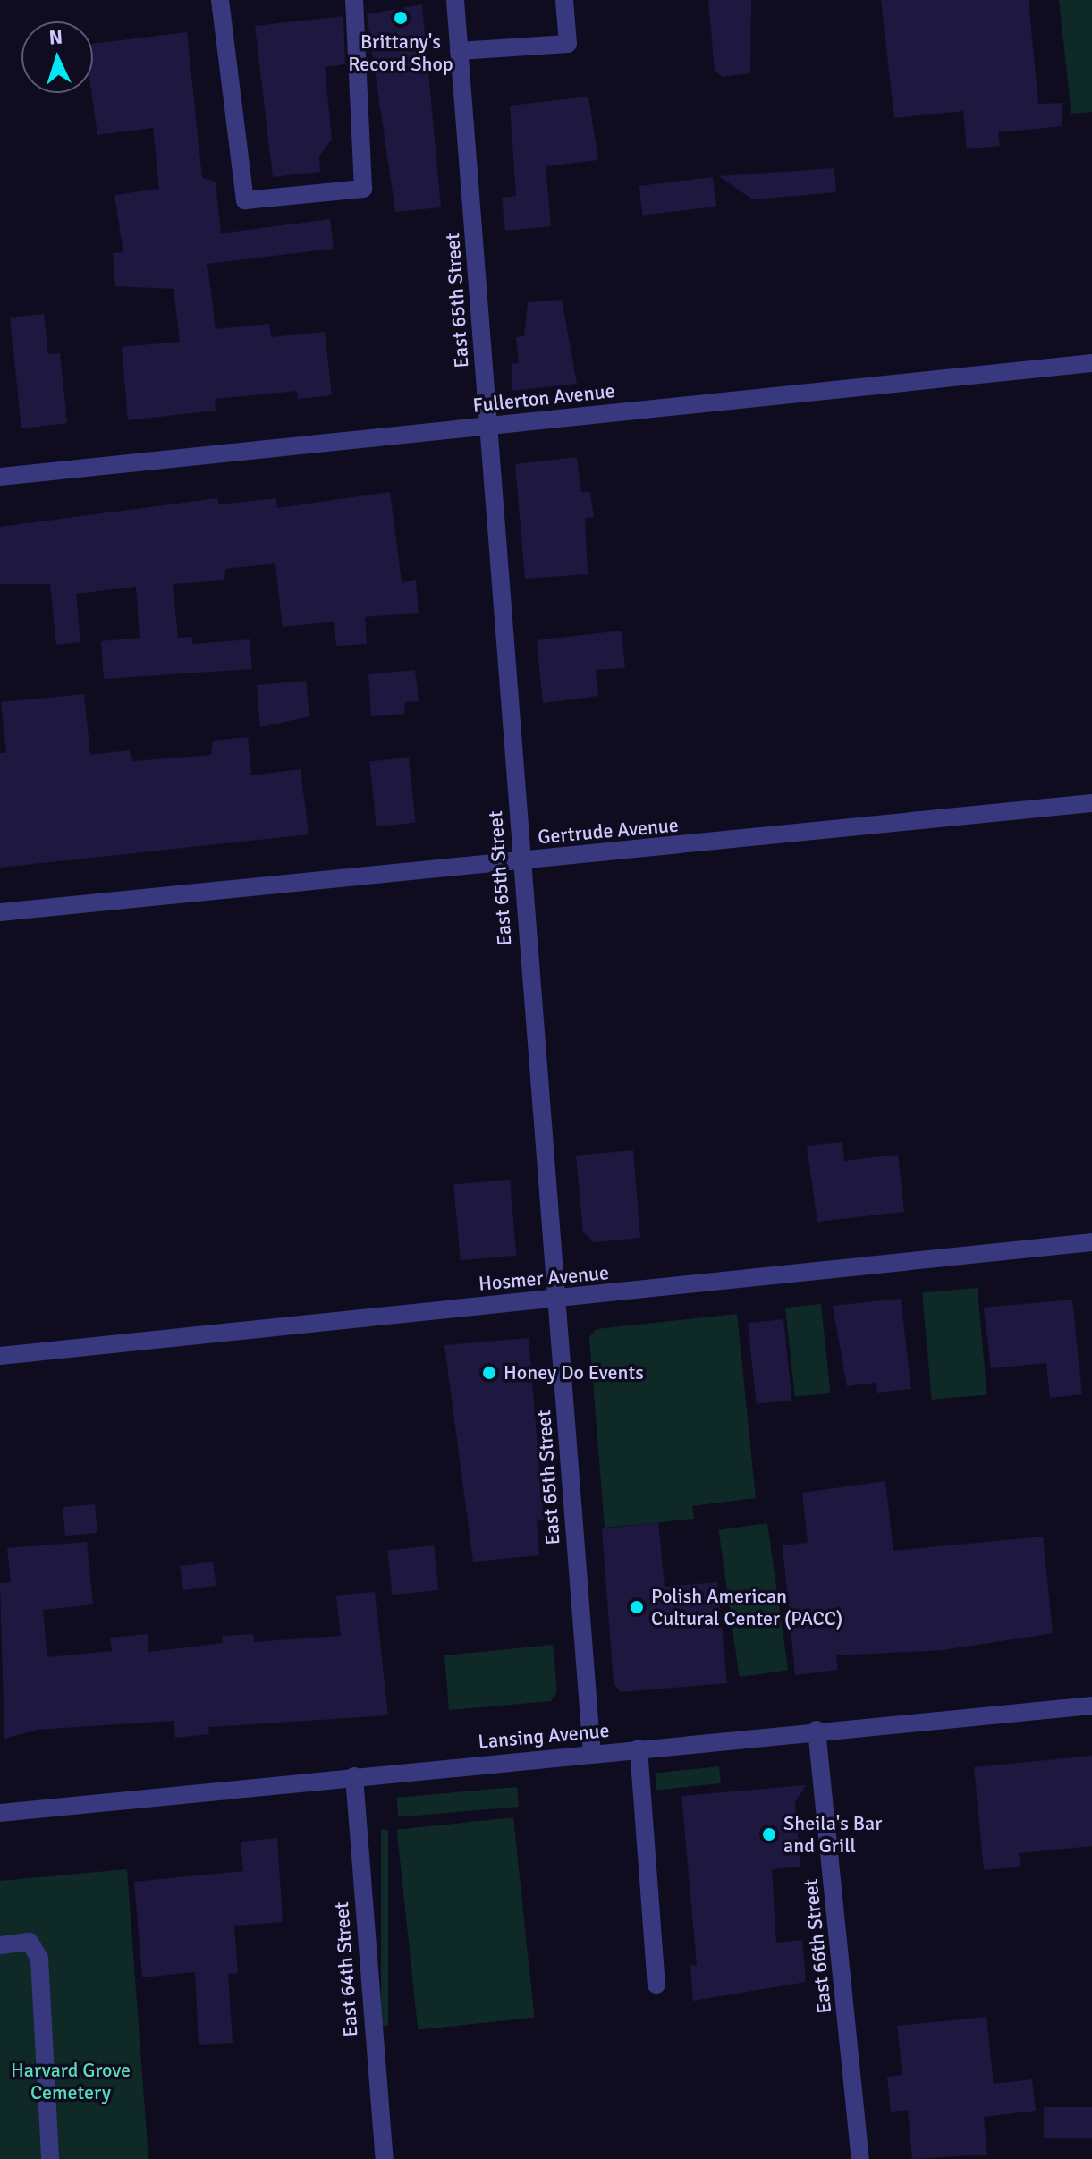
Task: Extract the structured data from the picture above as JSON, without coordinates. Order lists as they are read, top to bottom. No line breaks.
{"streets":{"street":["East 65th Street","Fullerton Avenue","Gertrude Avenue","Hosmer Avenue","Lansing Avenue","East 66th Street","East 64th Street"]},"crossings":[["East 65th Street","Fullerton Avenue"],["East 65th Street","Gertrude Avenue"],["East 65th Street","Hosmer Avenue"],["East 65th Street","Lansing Avenue"],["Lansing Avenue","East 66th Street"],["Lansing Avenue","East 64th Street"]],"parks":["Harvard Grove Cemetery"],"places":["Brittany's Record Shop","Honey Do Events","Polish American Cultural Center (PACC)","Sheila's Bar and Grill"],"north":"top"}
